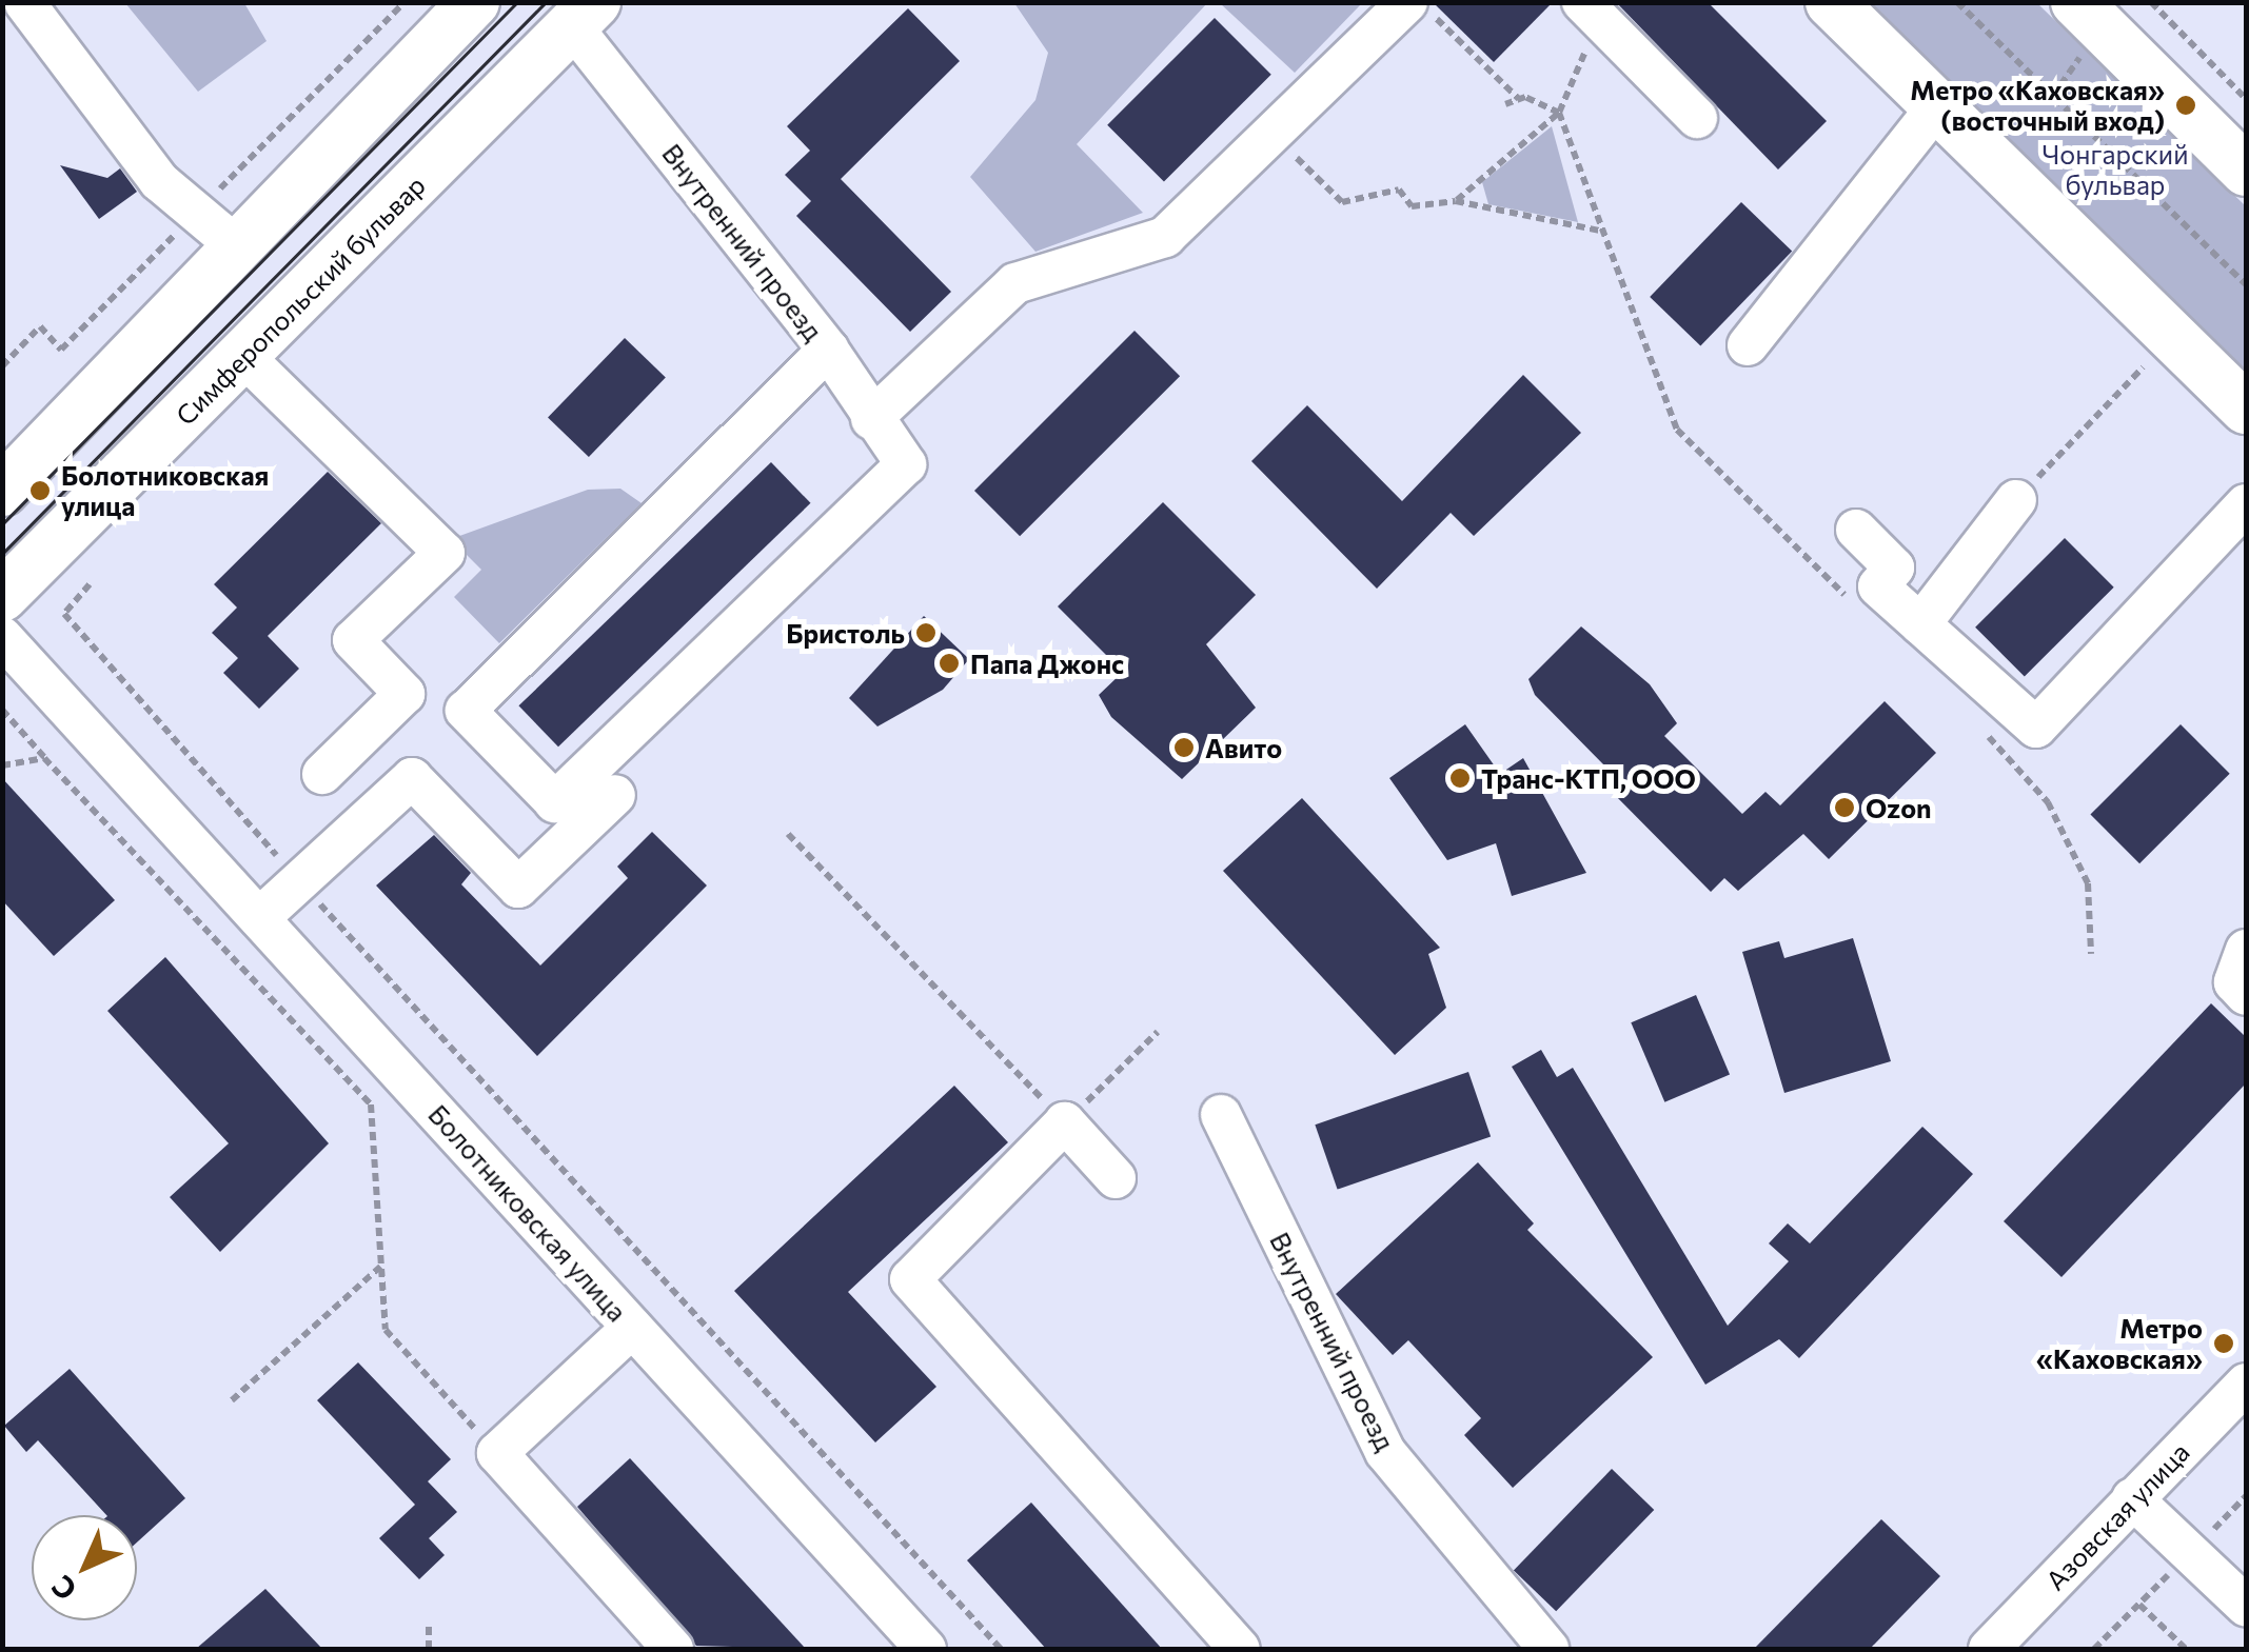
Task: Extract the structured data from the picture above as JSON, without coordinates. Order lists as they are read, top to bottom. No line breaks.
{"streets":{"main road":["Симферопольский бульвар"],"street":["Внутренний проезд","Болотниковская улица","Азовская улица"]},"crossings":[["Внутренний проезд","Симферопольский бульвар"]],"parks":["Чонгарский бульвар"],"places":["Метро «Каховская» (восточный вход)","Болотниковская улица","Бристоль","Папа Джонс","Авито","Транс-КТП, ООО","Ozon","Метро «Каховская»"],"north":"bottom left"}
